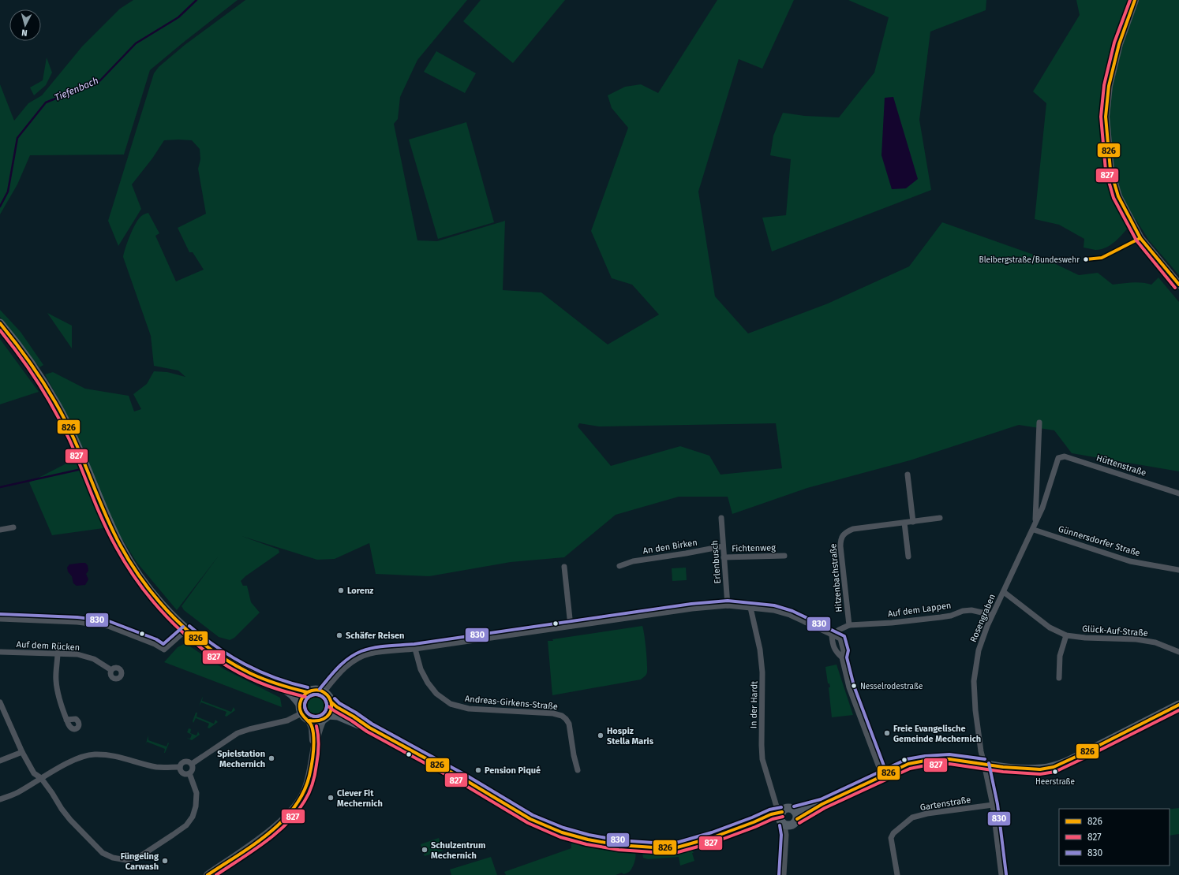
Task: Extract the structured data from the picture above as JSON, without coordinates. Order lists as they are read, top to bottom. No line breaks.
{"streets":{"street":["Hüttenstraße","Günnersdorfer Straße","An den Birken","Fichtenweg","Erlenbusch","Hitzenbachstraße","Auf dem Lappen","Rosengraben","Glück-Auf-Straße","Auf dem Rücken","Andreas-Girkens-Straße","In der Hardt","Gartenstraße"]},"crossings":[["Hüttenstraße","Rosengraben"],["Günnersdorfer Straße","Rosengraben"],["An den Birken","Erlenbusch"],["Fichtenweg","Erlenbusch"],["Hitzenbachstraße","Auf dem Lappen"],["Auf dem Lappen","Rosengraben"],["Rosengraben","Glück-Auf-Straße"],["Rosengraben","Gartenstraße"]],"water":["Tiefenbach"],"places":["Bleibergstraße/Bundeswehr","Lorenz","Schäfer Reisen","Nesselrodestraße","Freie Evangelische Gemeinde Mechernich","Hospiz Stella Maris","Spielstation Mechernich","Pension Piqué","Heerstraße","Clever Fit Mechernich","Schulzentrum Mechernich","Füngeling Carwash"],"lines":["transit line 826","transit line 827","transit line 830"],"legend":["826","827","830"],"north":"bottom"}
